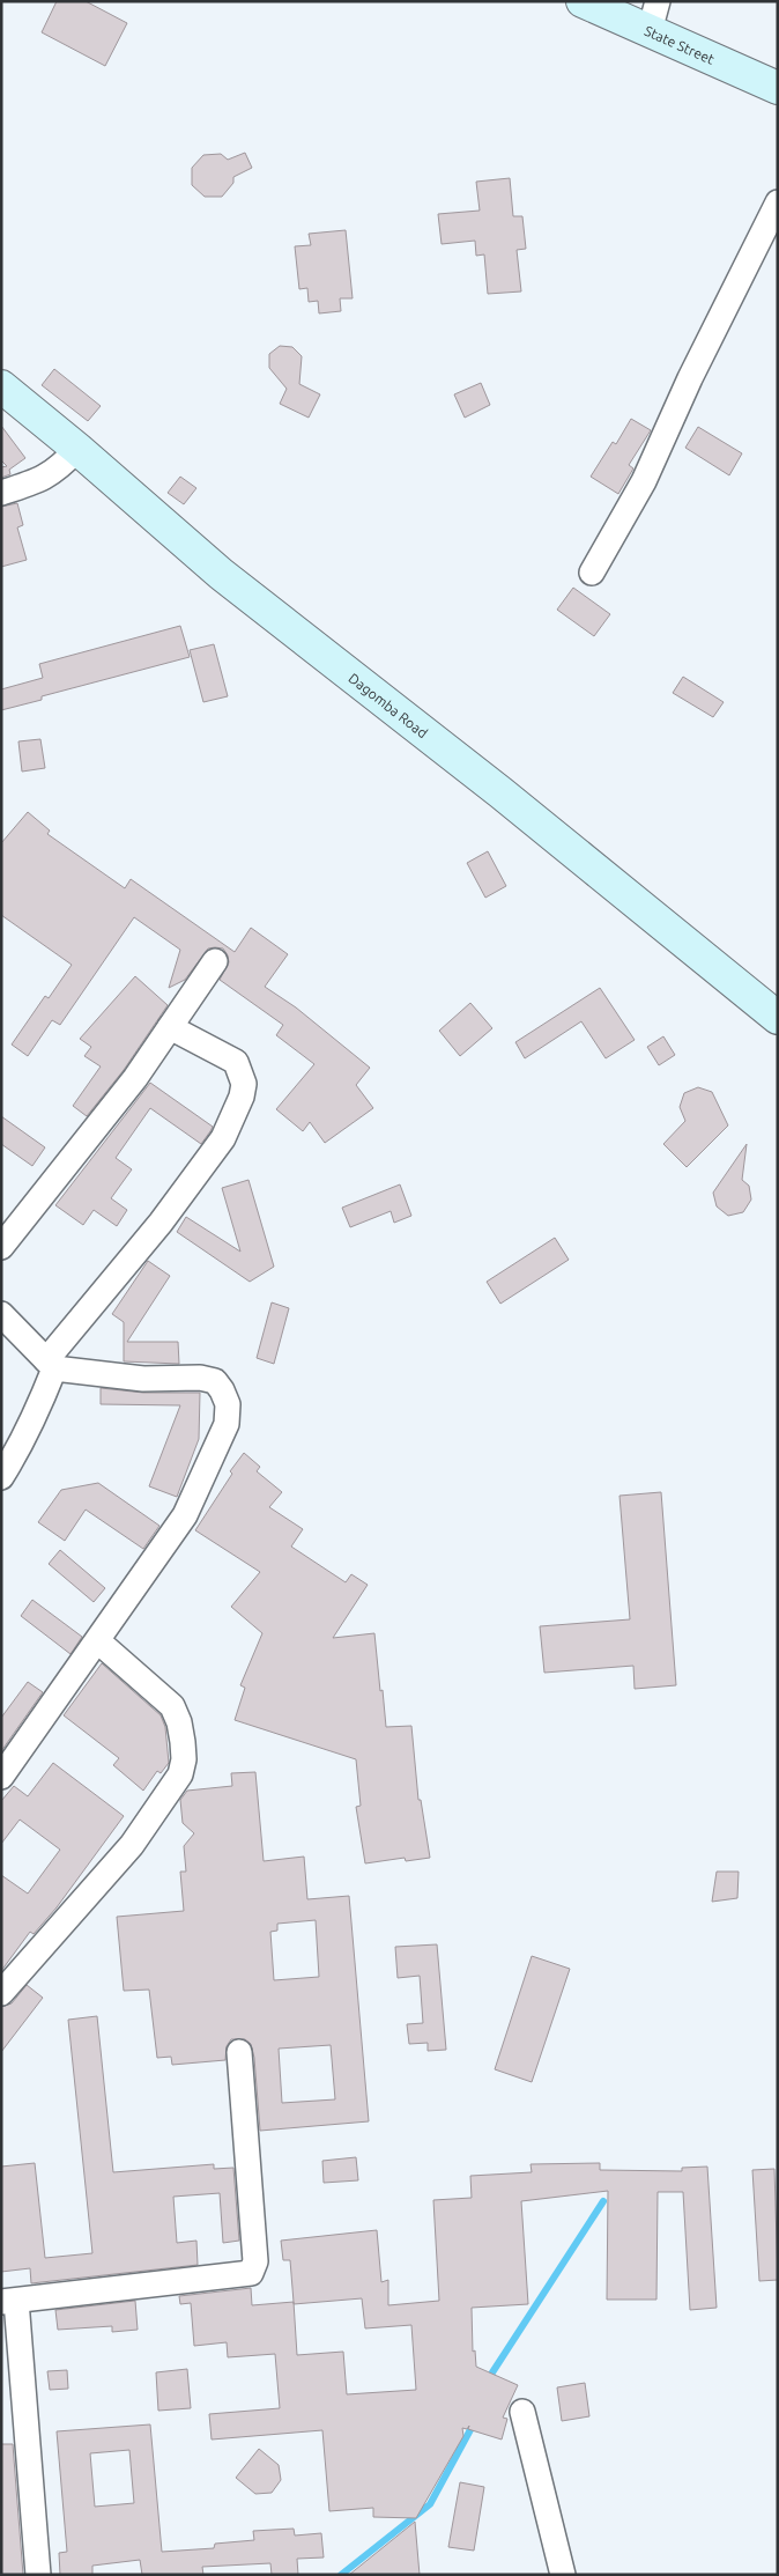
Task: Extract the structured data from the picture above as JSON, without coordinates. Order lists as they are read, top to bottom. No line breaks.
{"streets":{"street":["State Street","Dagomba Road"]}}
